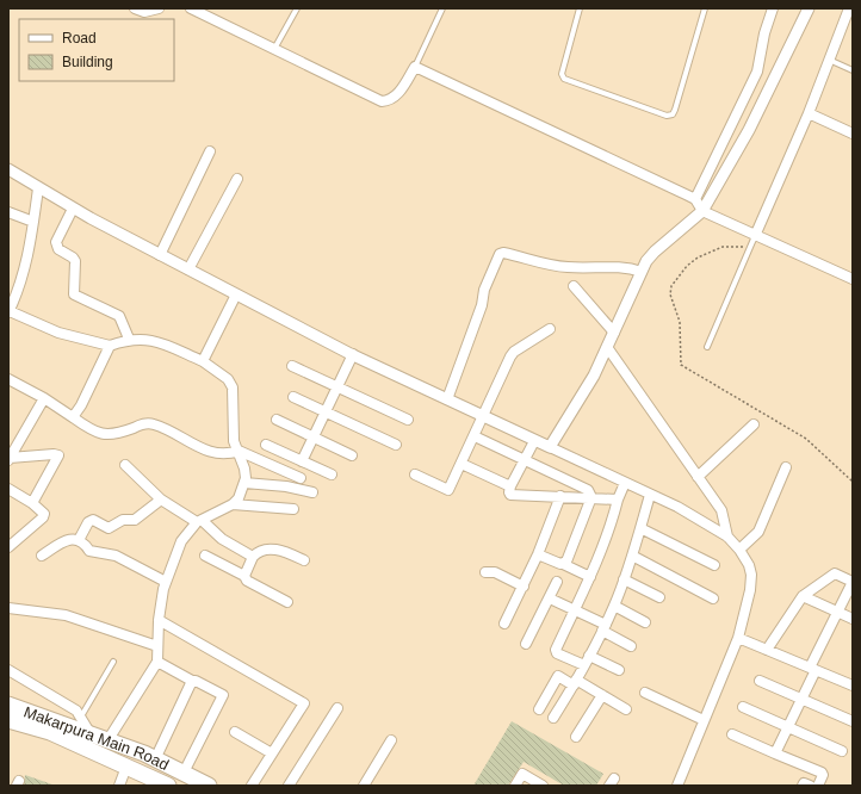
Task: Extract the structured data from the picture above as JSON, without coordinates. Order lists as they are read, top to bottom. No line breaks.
{"streets":{"highway":["Makarpura Main Road"]},"legend":["Road","Building"]}
